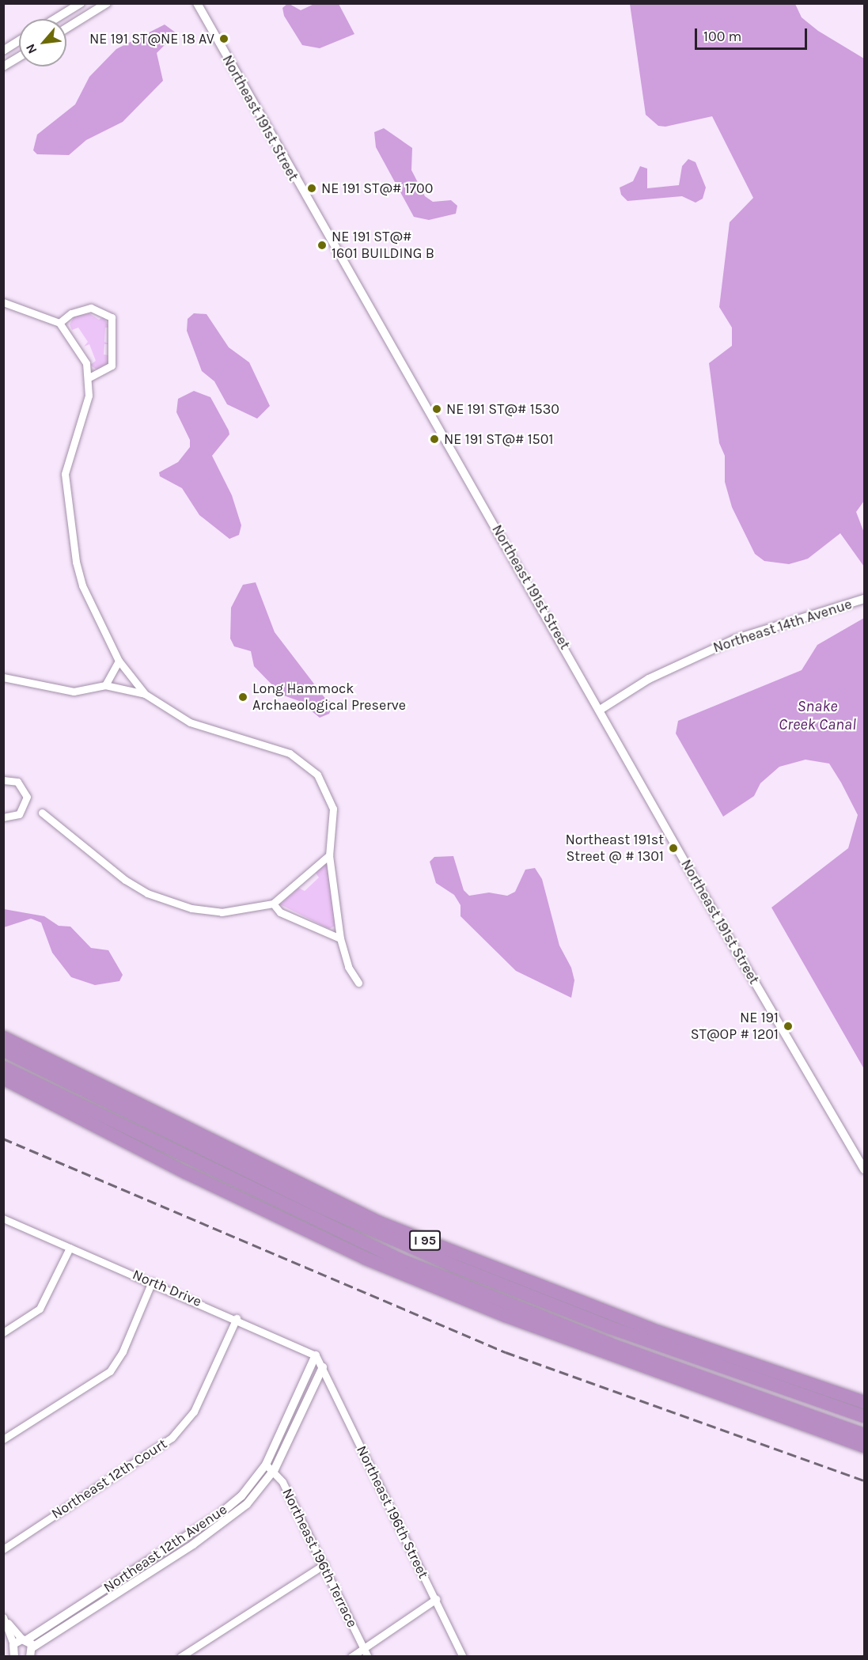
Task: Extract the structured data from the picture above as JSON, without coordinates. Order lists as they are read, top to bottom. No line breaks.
{"streets":{"highway":["I 95"],"street":["Northeast 191st Street","Northeast 14th Avenue","North Drive","Northeast 12th Court","Northeast 196th Street","Northeast 12th Avenue","Northeast 196th Terrace"]},"crossings":[["Northeast 191st Street","Northeast 14th Avenue"],["North Drive","Northeast 12th Court"],["North Drive","Northeast 12th Avenue"],["Northeast 196th Street","Northeast 12th Avenue"],["Northeast 12th Avenue","Northeast 196th Terrace"]],"water":["Snake Creek Canal"],"places":["NE 191 ST@NE 18 AV","NE 191 ST@# 1700","NE 191 ST@# 1601 BUILDING B","NE 191 ST@# 1530","NE 191 ST@# 1501","Long Hammock Archaeological Preserve","Northeast 191st Street @ # 1301","NE 191 ST@OP # 1201"],"scale_bar":"100 m","north":"bottom left"}
